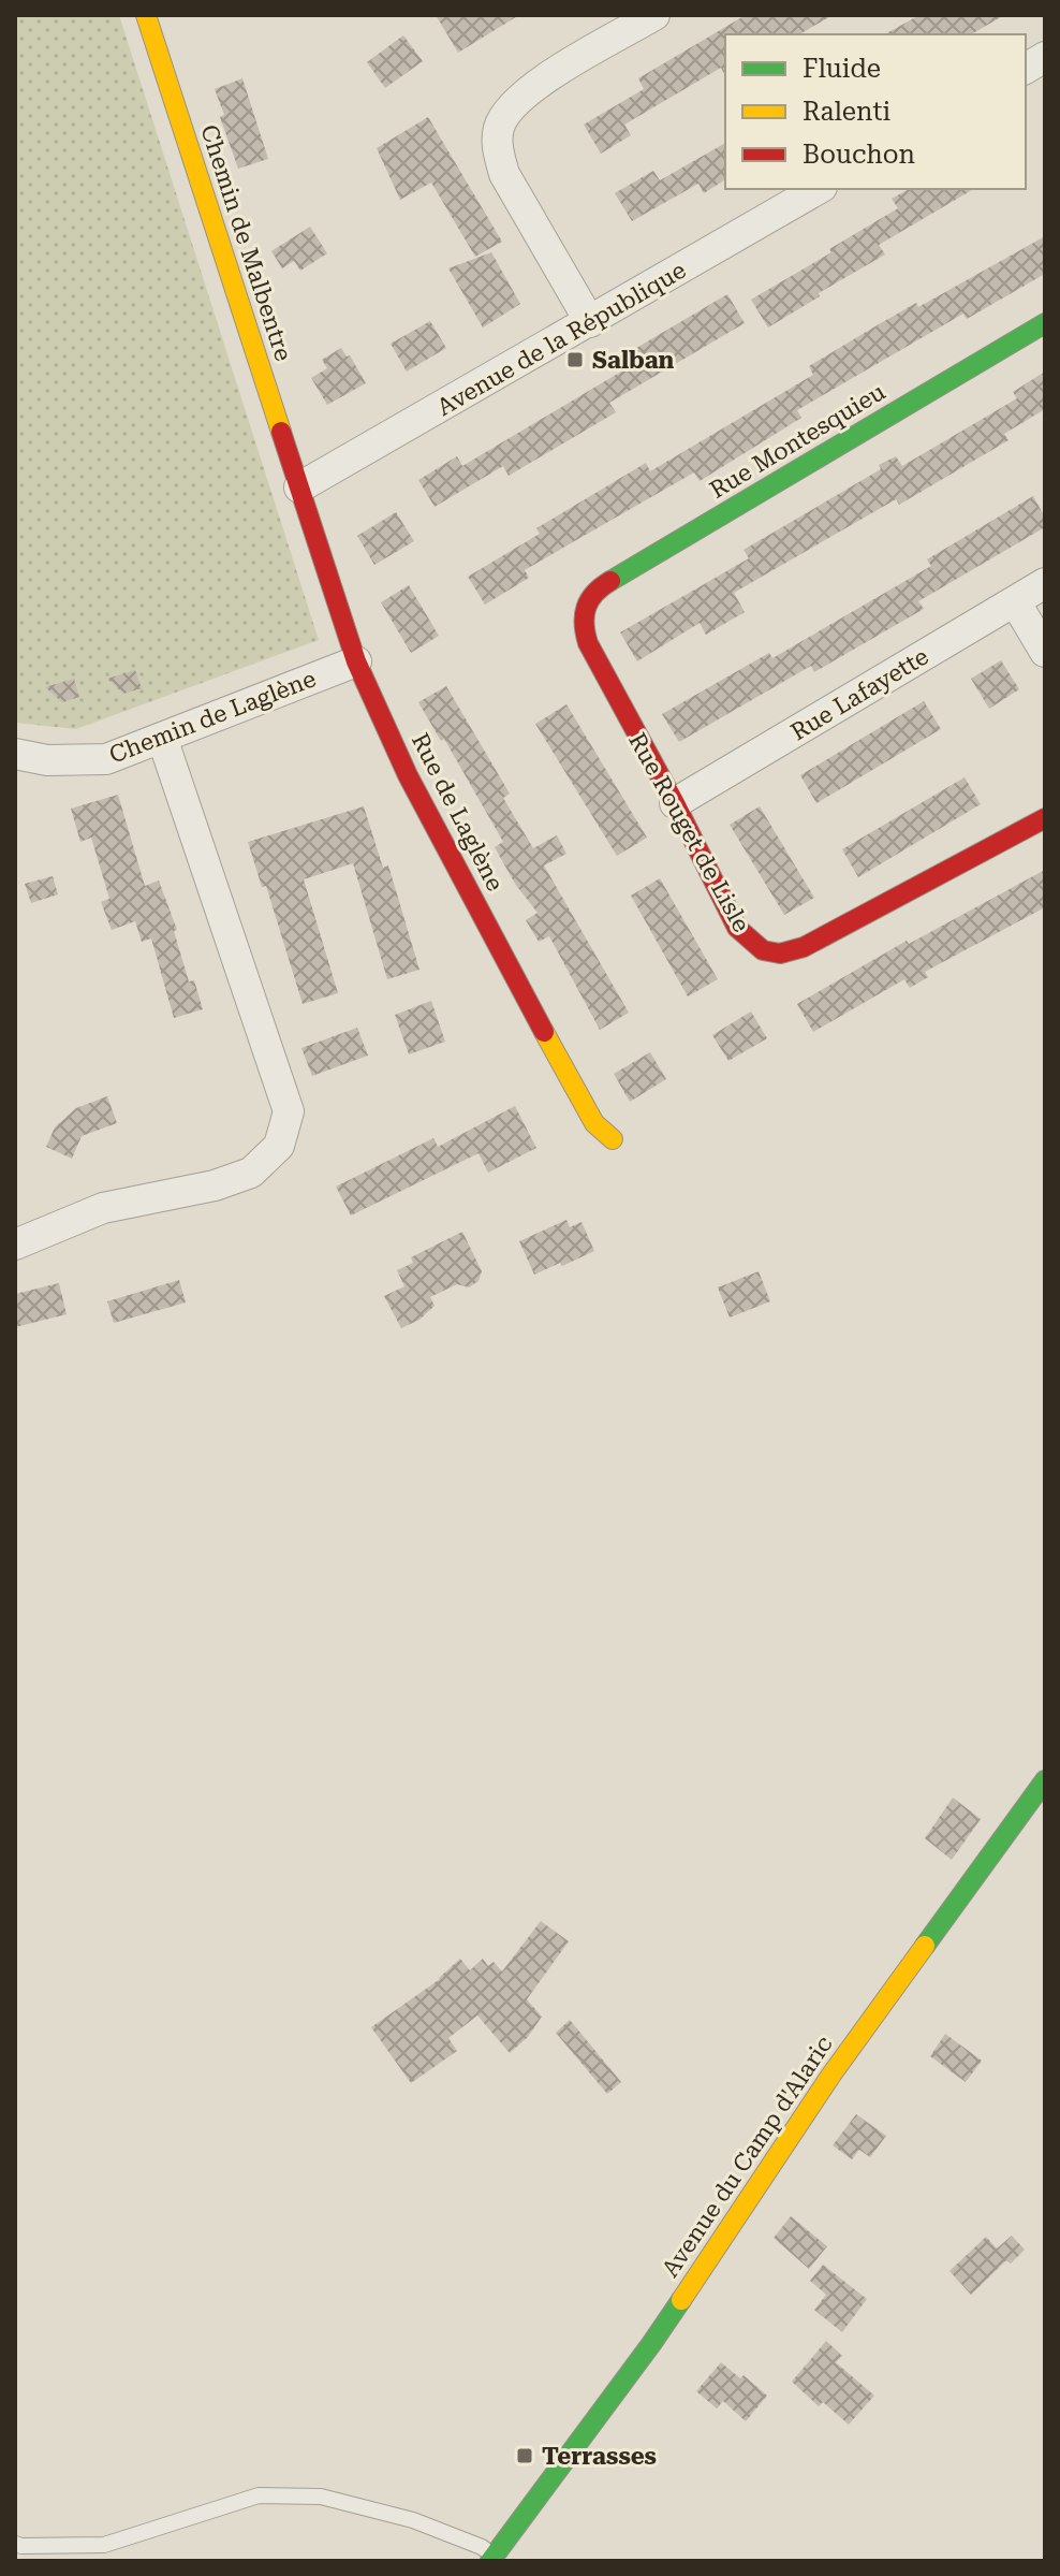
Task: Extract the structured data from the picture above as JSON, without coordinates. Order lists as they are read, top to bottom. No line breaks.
{"streets":{"street":["Chemin de Malbentre","Avenue de la République","Rue Montesquieu","Rue Lafayette","Chemin de Laglène","Rue de Laglène","Rue Rouget de Lisle","Avenue du Camp d'Alaric"]},"crossings":[["Chemin de Malbentre","Avenue de la République"],["Chemin de Malbentre","Rue de Laglène"],["Avenue de la République","Rue de Laglène"],["Rue Montesquieu","Rue Rouget de Lisle"],["Rue Lafayette","Rue Rouget de Lisle"],["Chemin de Laglène","Rue de Laglène"]],"places":{"transit":["Salban","Terrasses"]},"legend":["Fluide","Ralenti","Bouchon"]}
